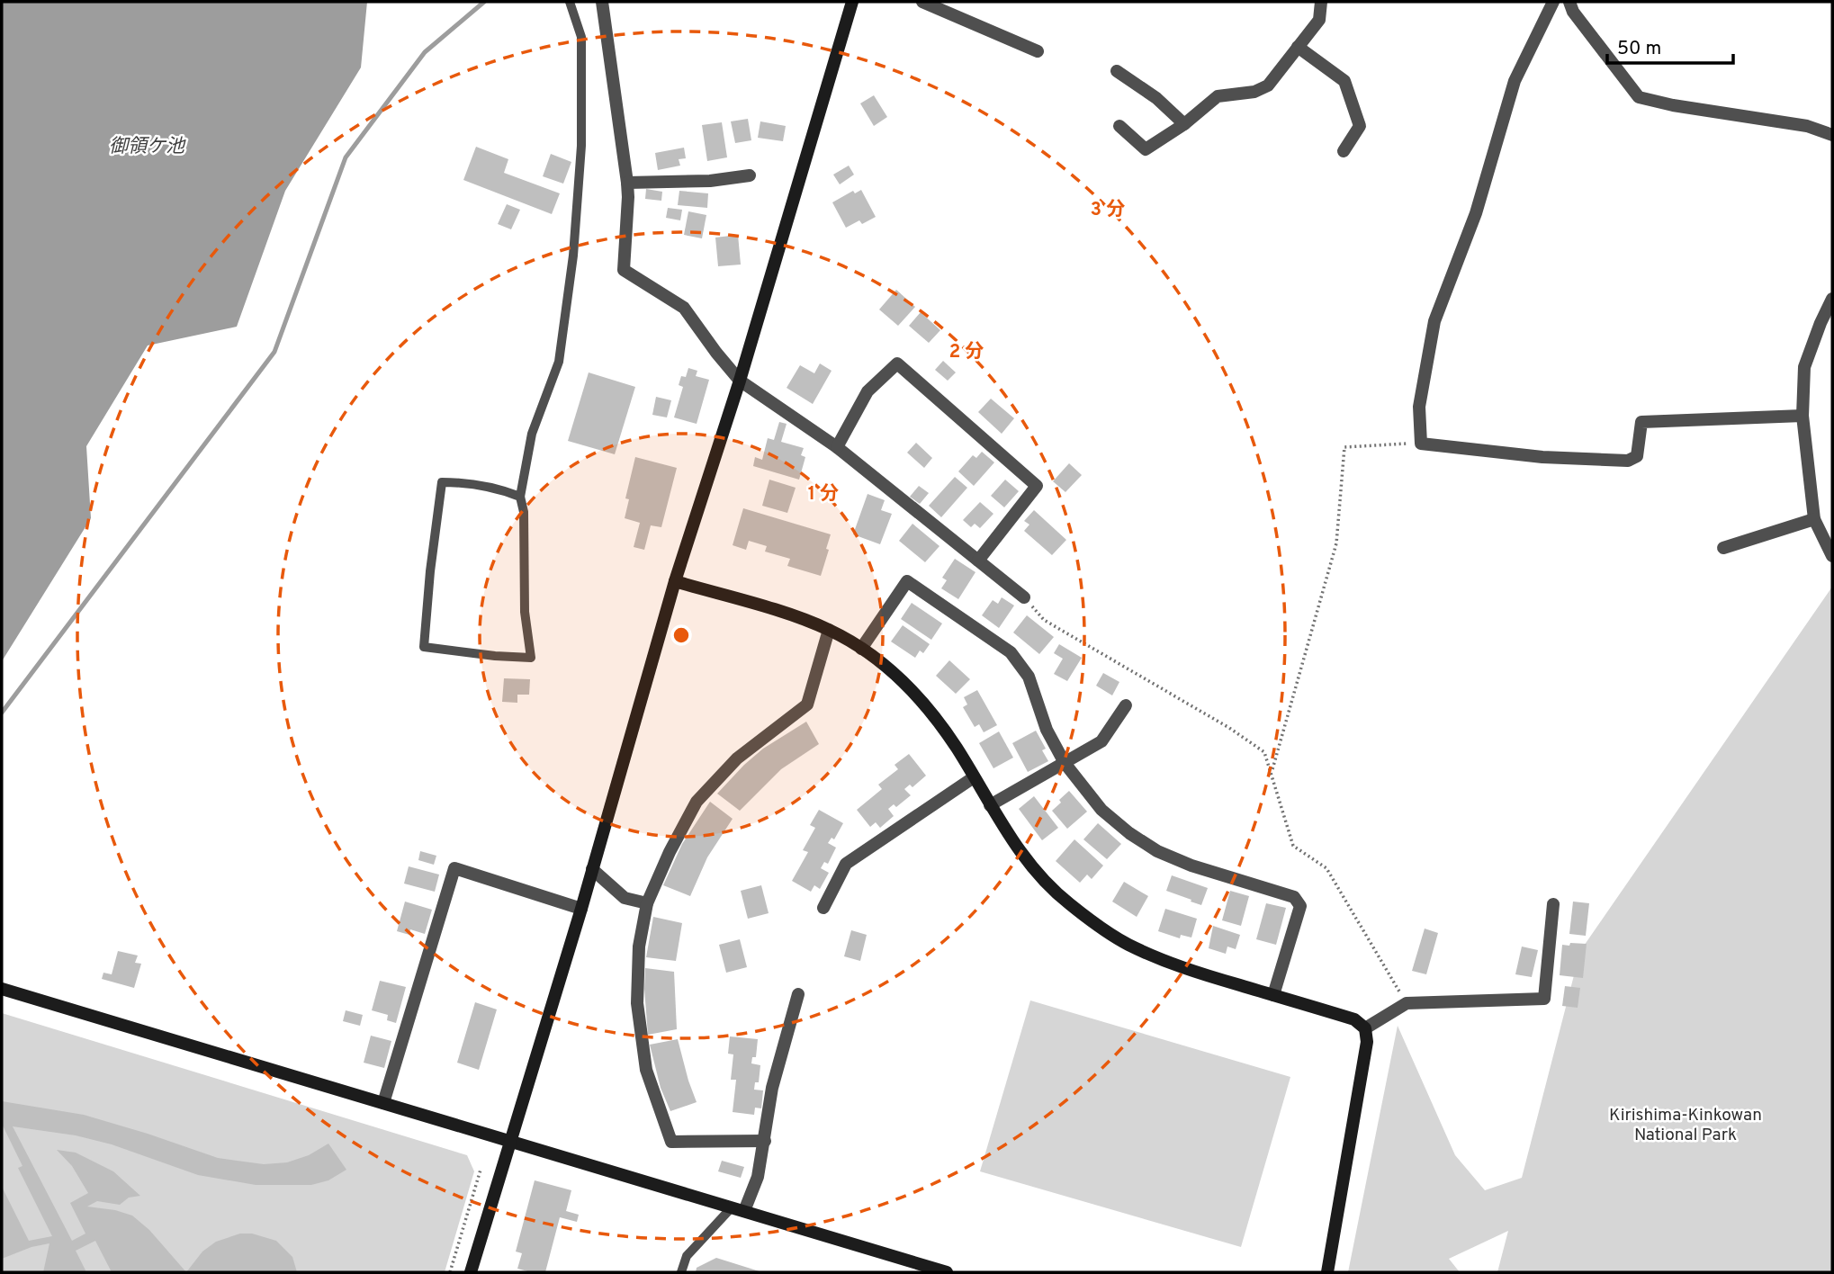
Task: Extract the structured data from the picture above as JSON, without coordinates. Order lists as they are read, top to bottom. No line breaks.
{"water":["御領ケ池"],"parks":["Kirishima-Kinkowan National Park"],"scale_bar":"50 m","rings":["3 分","2 分","1 分"]}
